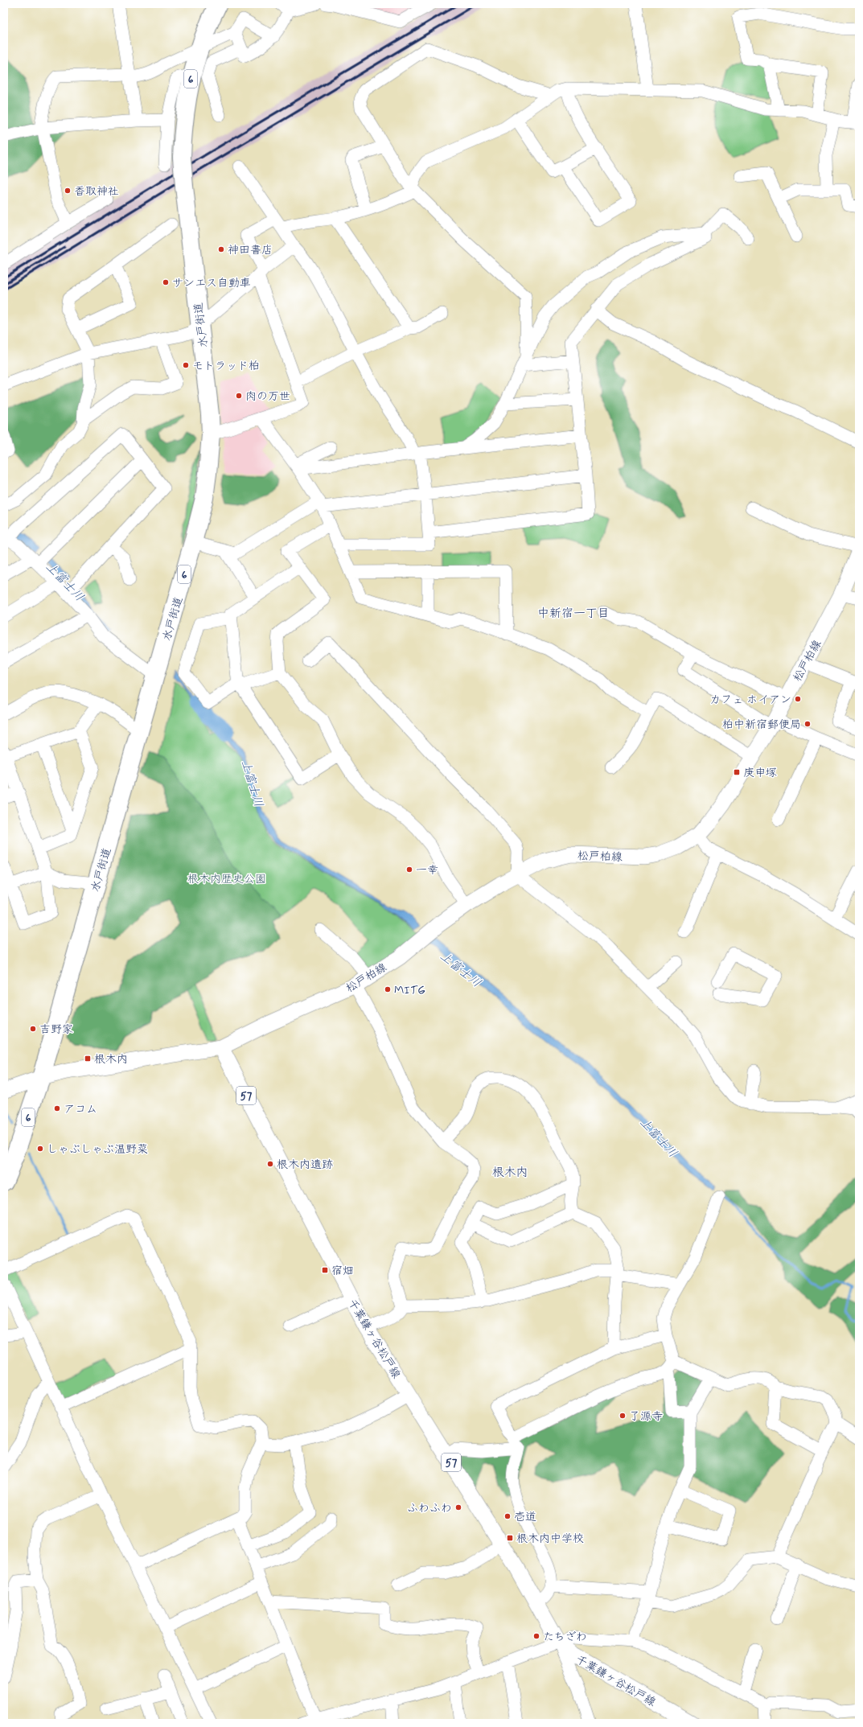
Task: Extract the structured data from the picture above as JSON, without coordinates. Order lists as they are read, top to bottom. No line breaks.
{"streets":{"highway":["6","水戸街道"],"main road":["松戸柏線","57","千葉鎌ヶ谷松戸線"]},"crossings":[["松戸柏線","千葉鎌ヶ谷松戸線"]],"districts":["中新宿一丁目","根木内"],"water":["上富士川"],"parks":["根木内歴史公園"],"places":{"other":["香取神社","神田書店","サンエス自動車","モトラッド柏","肉の万世","カフェ ホイアン","柏中新宿郵便局","一幸","MITG","吉野家","アコム","しゃぶしゃぶ温野菜","根木内遺跡","了源寺","ふわふわ","壱道","たちざわ"],"transit":["庚申塚","根木内","宿畑","根木内中学校"]}}
